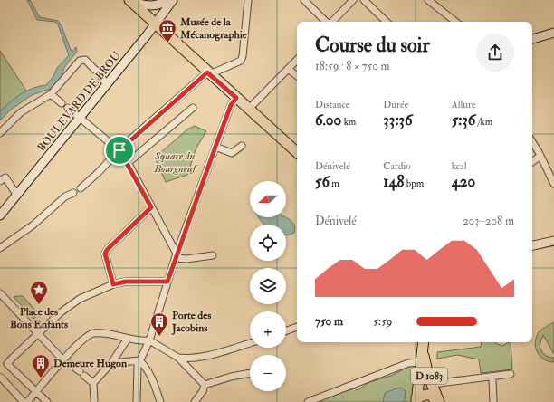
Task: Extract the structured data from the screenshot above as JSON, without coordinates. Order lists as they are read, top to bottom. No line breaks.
{"streets":{"main road":["BOULEVARD DE BROU","D 1083"]},"parks":["Square du Bourgneuf"],"places":{"museum":["Musée de la Mécanographie"],"place":["Place des Bons Enfants"],"building":["Porte des Jacobins","Demeure Hugon"]},"north":"left","page":{"heading":["Course du soir","18:59 · 8 × 750 m"],"stats":[["Distance","6.00 km"],["Durée","33:36"],["Allure","5:36 /km"],["Dénivelé","56 m"],["Cardio","148 bpm"],["kcal","420"]],"map_buttons":["+","−"],"chart":["Dénivelé","203–208 m"],"list":[{"name":"750 m","note":"5:59"}]}}
